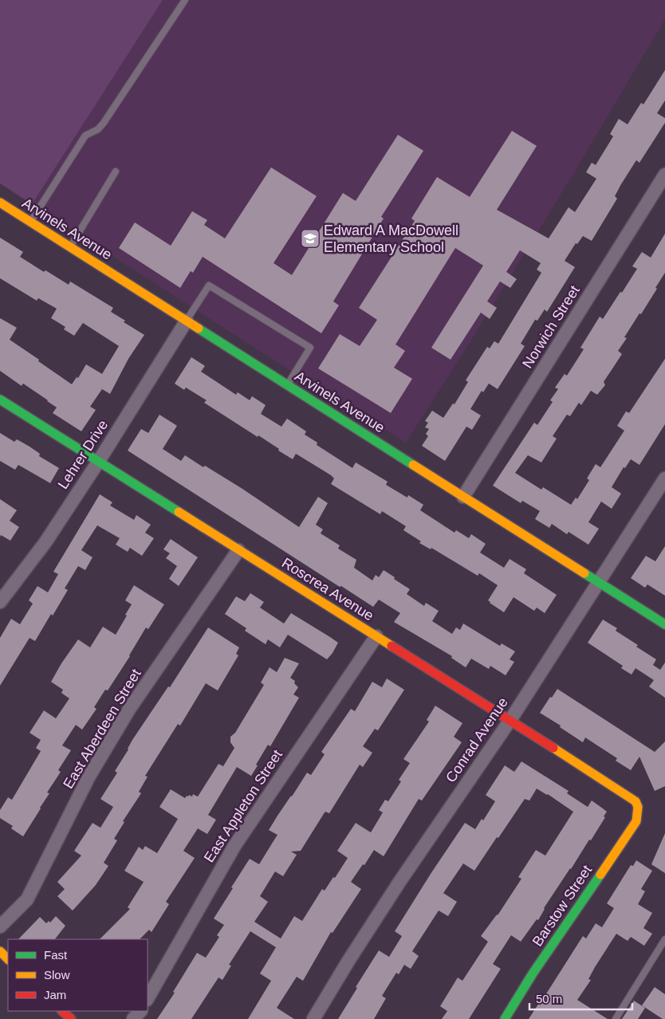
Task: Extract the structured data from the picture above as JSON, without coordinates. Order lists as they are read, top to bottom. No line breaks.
{"streets":{"street":["Arvinels Avenue","Norwich Street","Lehrer Drive","Roscrea Avenue","East Aberdeen Street","Conrad Avenue","East Appleton Street","Barstow Street"]},"crossings":[["Arvinels Avenue","Norwich Street"],["Arvinels Avenue","Lehrer Drive"],["Arvinels Avenue","Conrad Avenue"],["Lehrer Drive","Roscrea Avenue"],["Roscrea Avenue","East Aberdeen Street"],["Roscrea Avenue","Conrad Avenue"],["Roscrea Avenue","East Appleton Street"],["Roscrea Avenue","Barstow Street"]],"places":{"school or university":["Edward A MacDowell Elementary School"]},"legend":["Fast","Slow","Jam"],"scale_bar":"50 m"}
